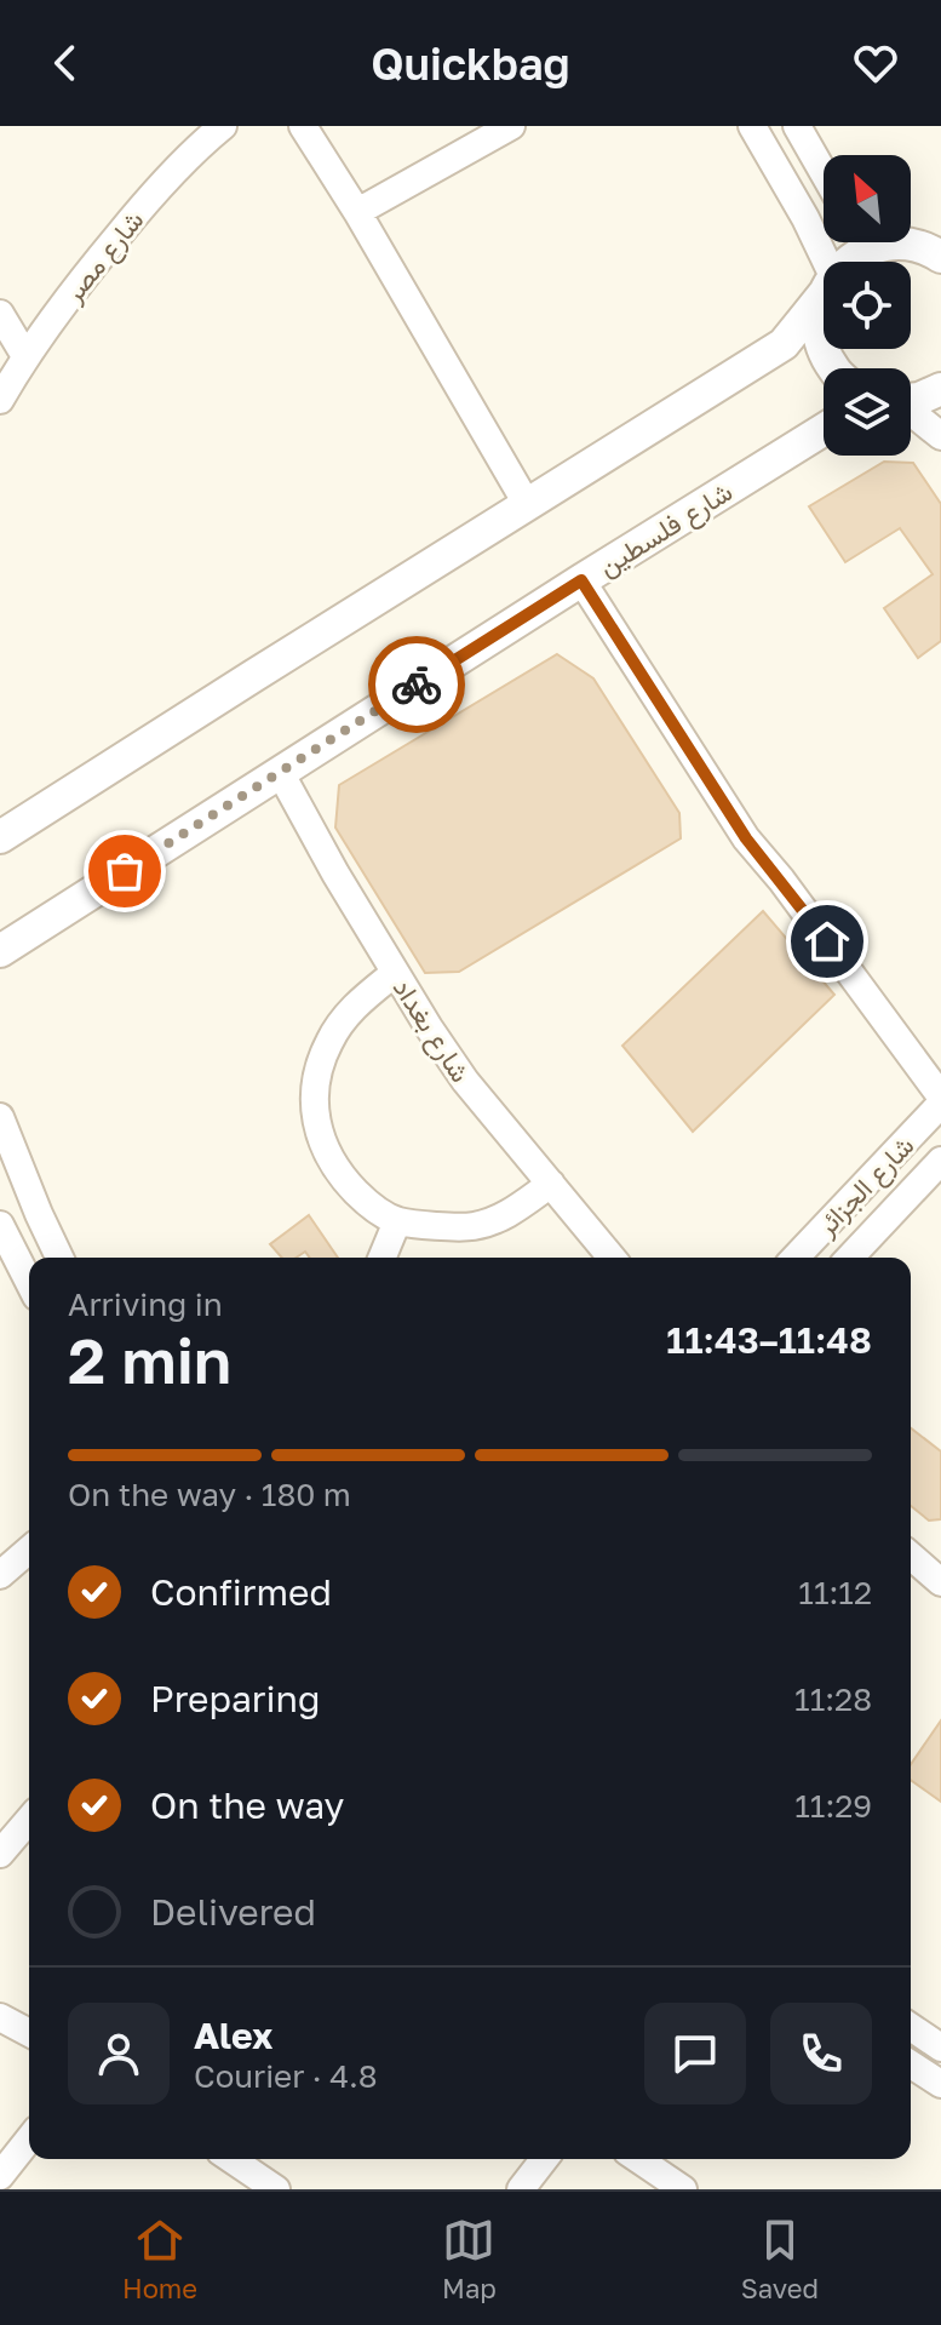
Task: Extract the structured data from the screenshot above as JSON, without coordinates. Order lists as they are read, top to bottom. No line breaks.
{"streets":{"street":["شارع مصر","شارع فلسطين","شارع بغداد","شارع الجزائر"]},"crossings":[["شارع فلسطين","شارع بغداد"]],"north":"top left","page":{"header":"Quickbag","heading":["2 min","Arriving in","11:43–11:48"],"panel":["Alex","Courier · 4.8"],"bar":"On the way · 180 m","list":[["Confirmed","11:12"],["Preparing","11:28"],["On the way","11:29"],"Delivered"],"tabs":["Home","Map","Saved"]}}
